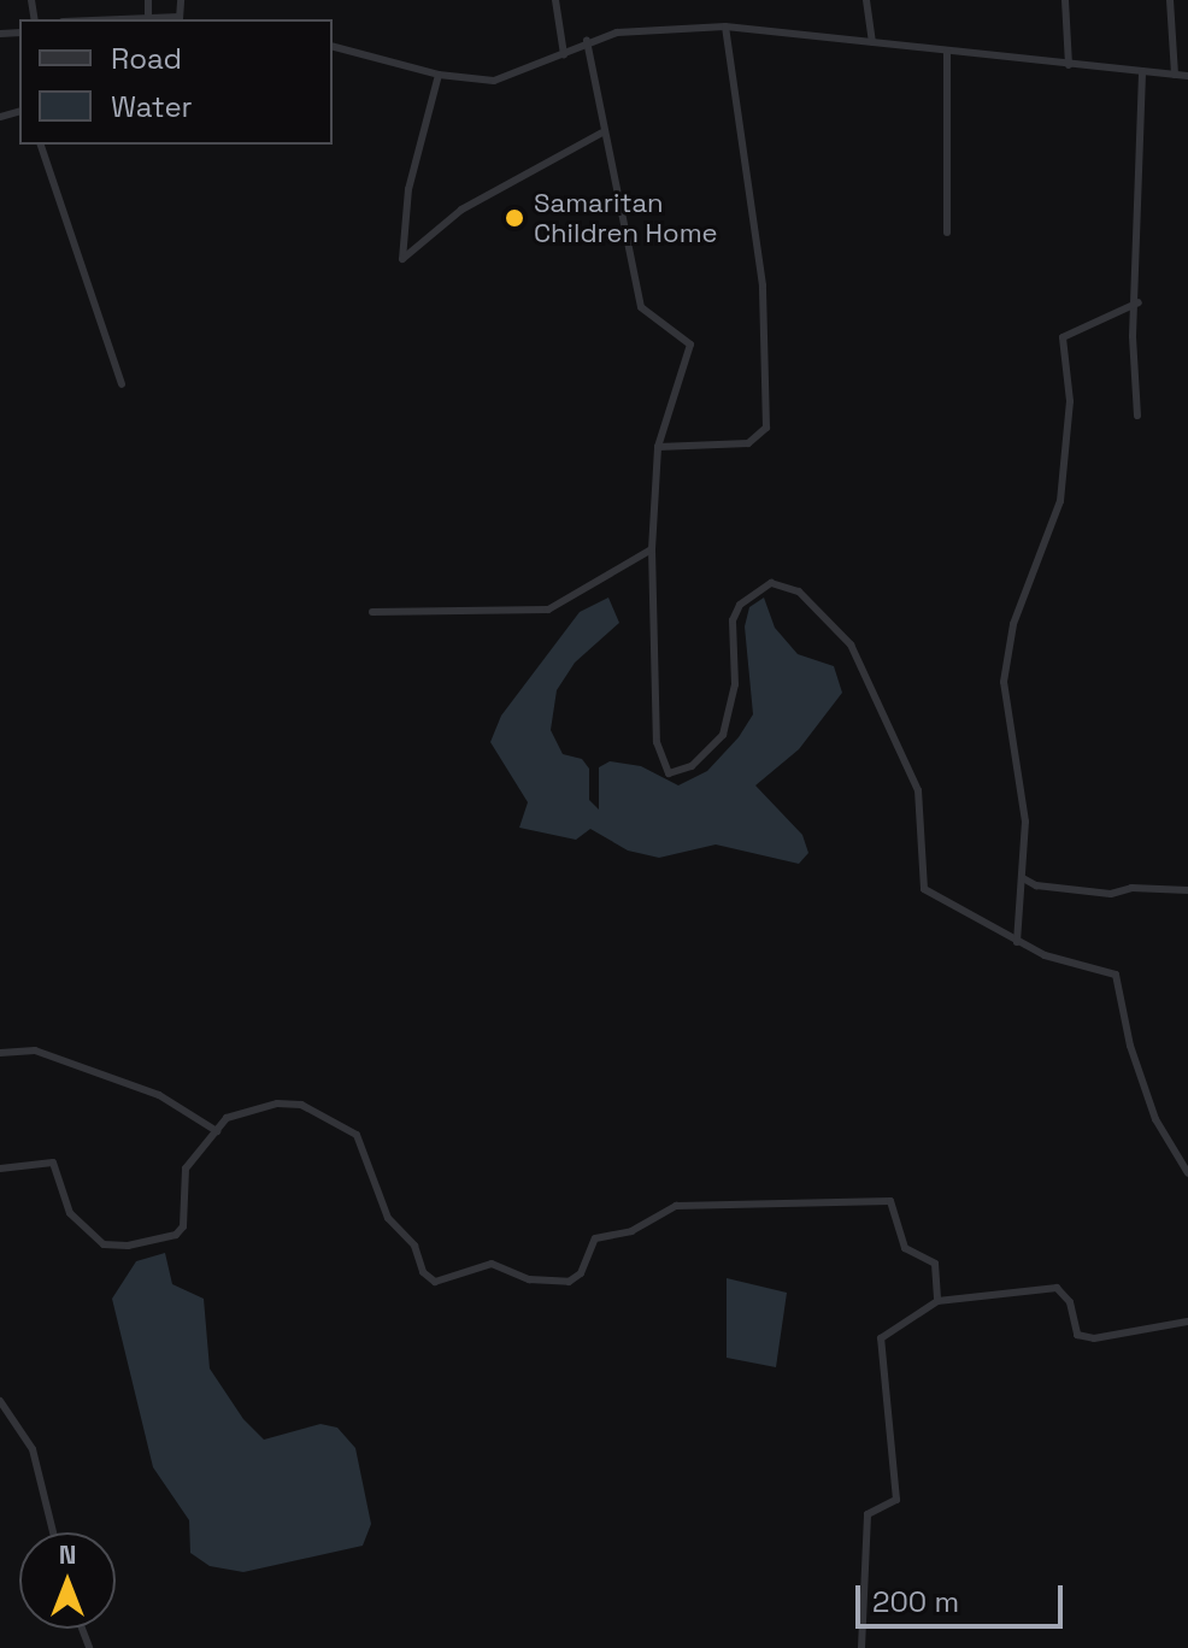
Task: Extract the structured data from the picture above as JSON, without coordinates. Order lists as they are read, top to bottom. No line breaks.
{"places":["Samaritan Children Home"],"legend":["Road","Water"],"scale_bar":"200 m","north":"top"}
